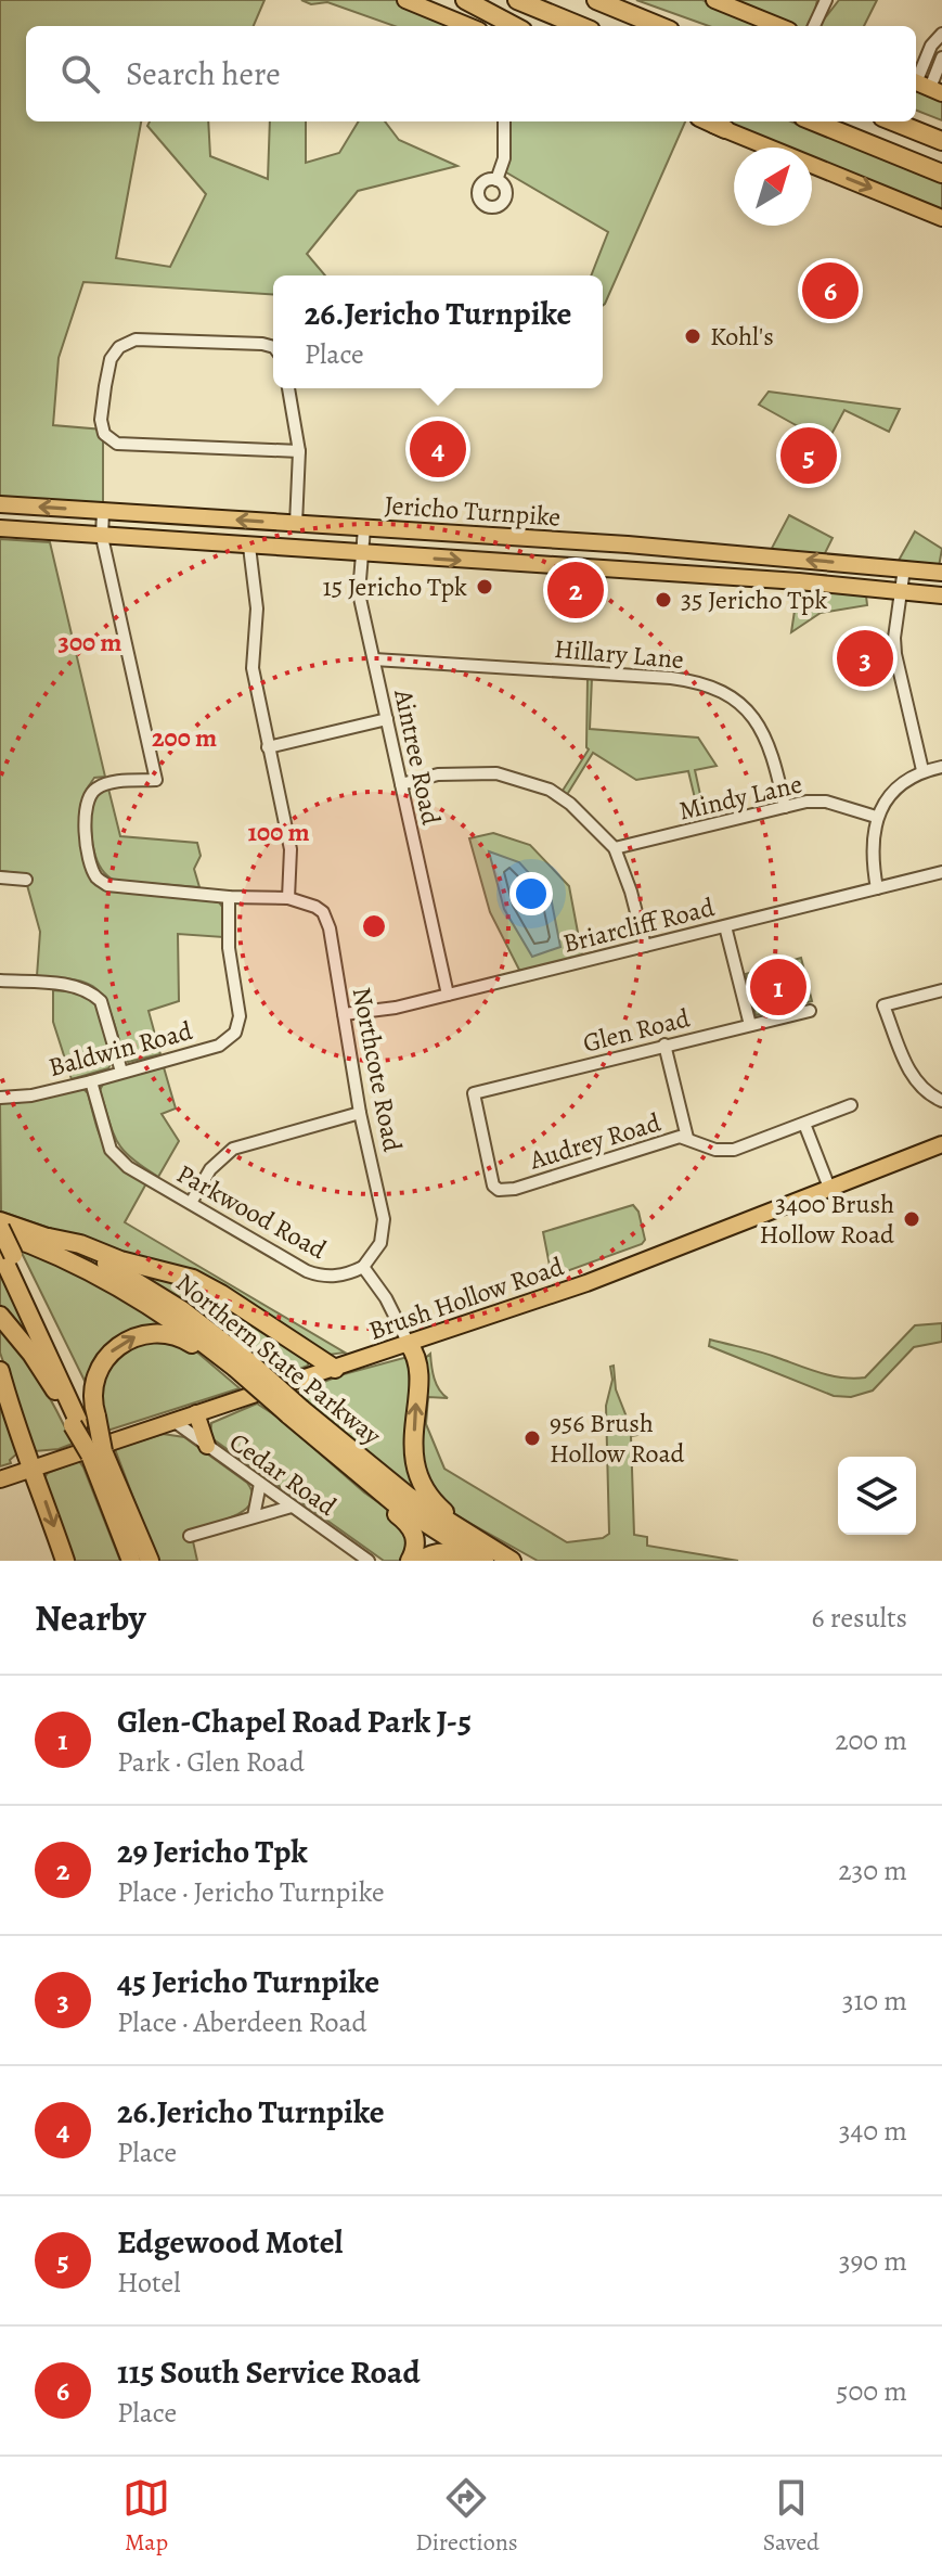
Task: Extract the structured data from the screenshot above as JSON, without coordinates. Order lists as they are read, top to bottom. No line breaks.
{"streets":{"highway":["Northern State Parkway"],"main road":["Jericho Turnpike","Brush Hollow Road"],"street":["Hillary Lane","Aintree Road","Mindy Lane","Briarcliff Road","Glen Road","Baldwin Road","Northcote Road","Audrey Road","Parkwood Road","Cedar Road"]},"crossings":[["Jericho Turnpike","Aintree Road"],["Hillary Lane","Aintree Road"],["Hillary Lane","Mindy Lane"],["Aintree Road","Briarcliff Road"],["Briarcliff Road","Northcote Road"],["Glen Road","Audrey Road"],["Baldwin Road","Parkwood Road"],["Northcote Road","Parkwood Road"],["Brush Hollow Road","Cedar Road"]],"places":["Kohl's","15 Jericho Tpk","35 Jericho Tpk","3400 Brush Hollow Road","956 Brush Hollow Road"],"north":"top right","page":{"search":"Search here","pins":["6","4","5","2","3","1"],"popup":["26.Jericho Turnpike","Place"],"heading":["Nearby","6 results"],"list":[{"mark":"1","name":"Glen-Chapel Road Park J-5","note":"Park · Glen Road","value":"200 m"},{"mark":"2","name":"29 Jericho Tpk","note":"Place · Jericho Turnpike","value":"230 m"},{"mark":"3","name":"45 Jericho Turnpike","note":"Place · Aberdeen Road","value":"310 m"},{"mark":"4","name":"26.Jericho Turnpike","note":"Place","value":"340 m"},{"mark":"5","name":"Edgewood Motel","note":"Hotel","value":"390 m"},{"mark":"6","name":"115 South Service Road","note":"Place","value":"500 m"}],"nav":["Map","Directions","Saved"]},"rings":["300 m","200 m","100 m"]}
